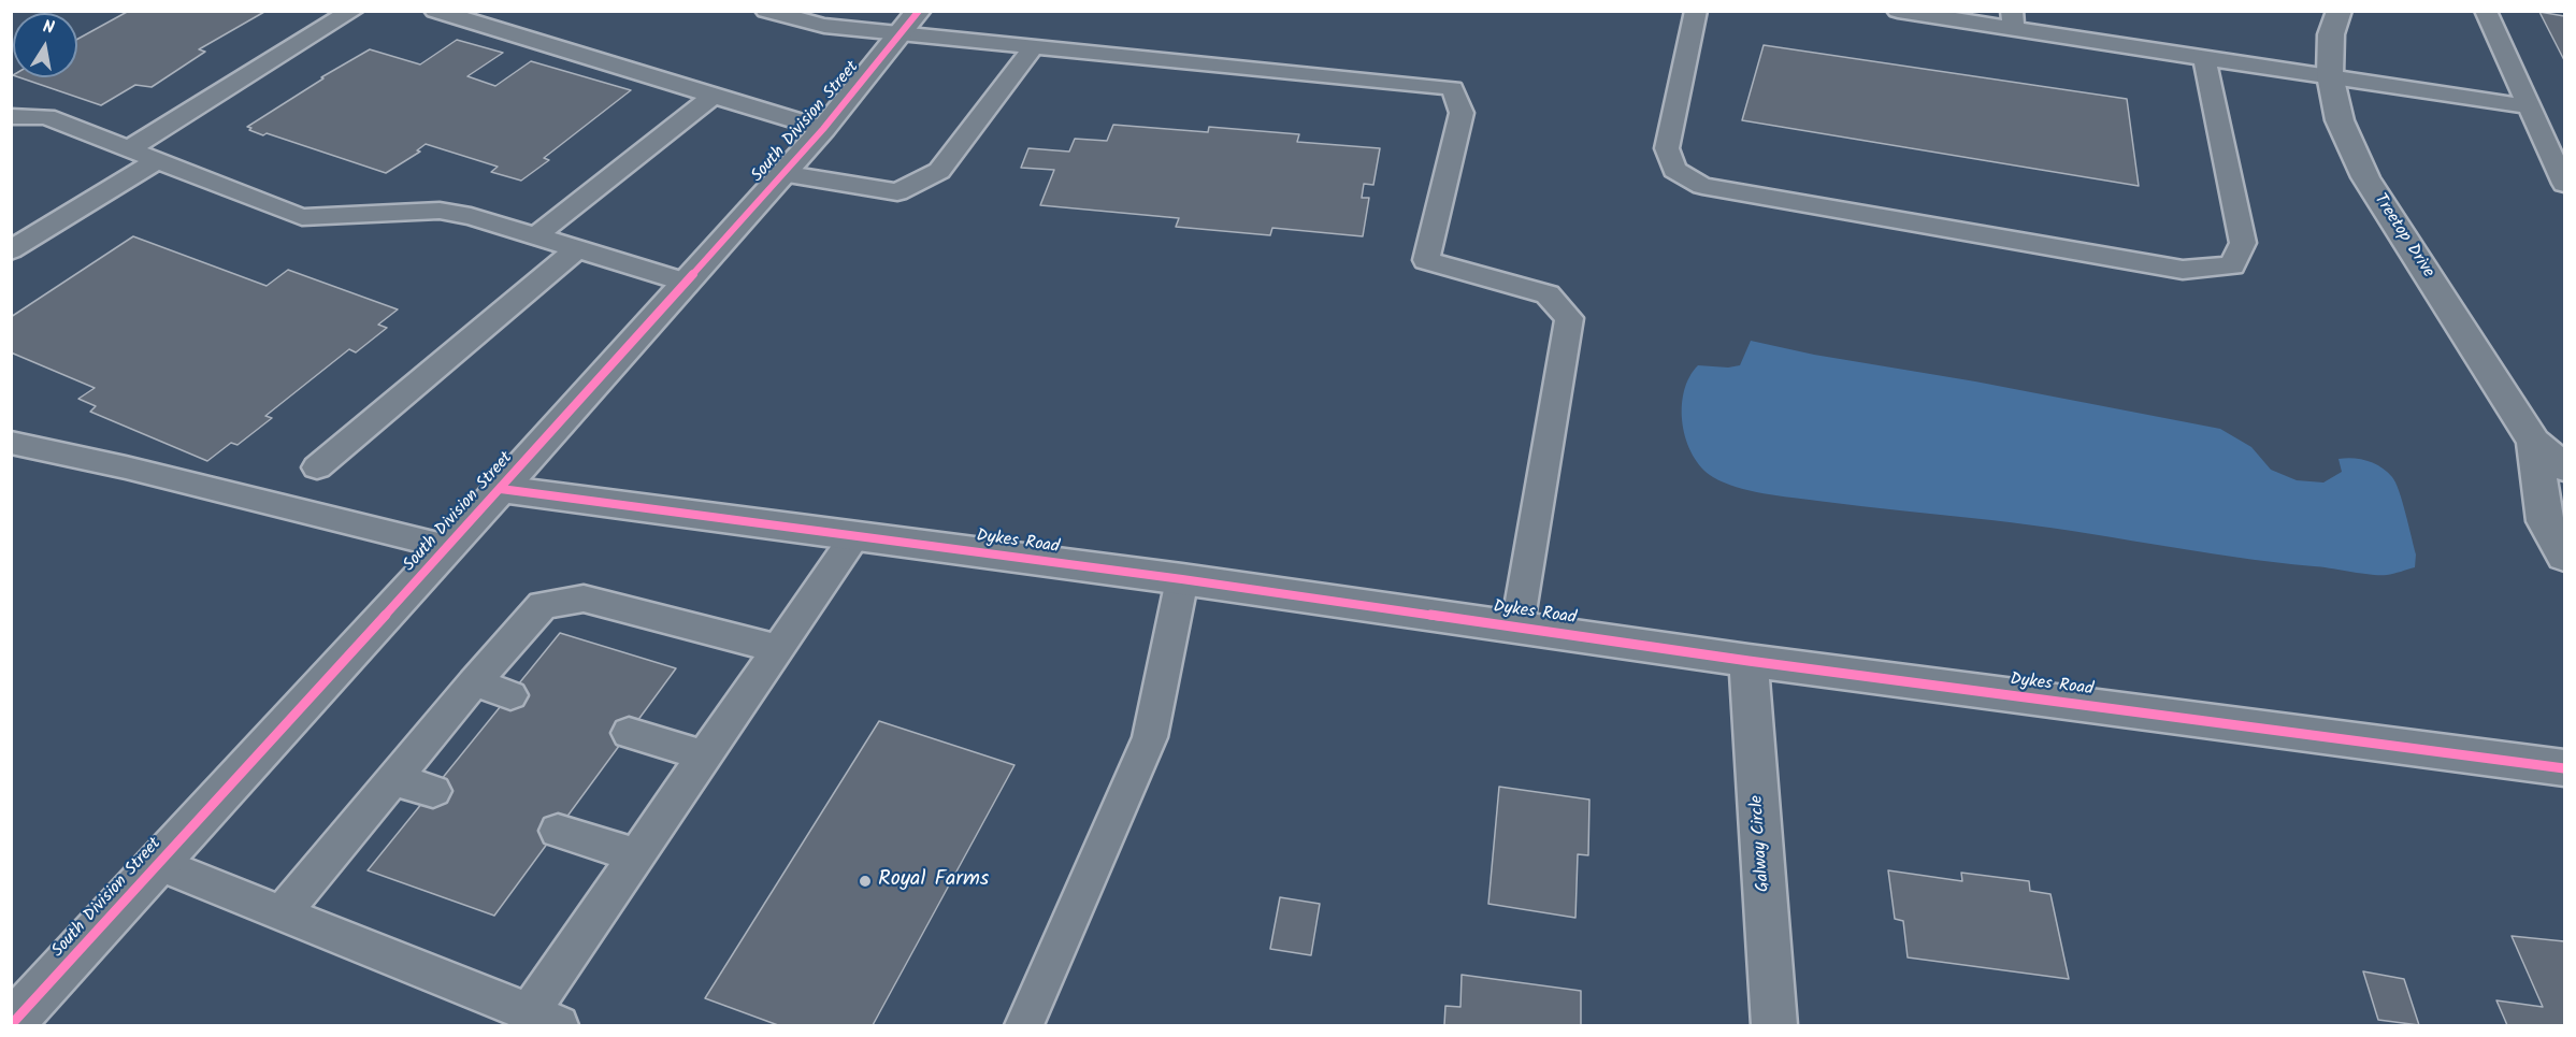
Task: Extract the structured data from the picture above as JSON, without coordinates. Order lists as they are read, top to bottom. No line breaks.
{"streets":{"street":["South Division Street","Treetop Drive","Dykes Road","Galway Circle"]},"crossings":[["South Division Street","Dykes Road"],["Dykes Road","Galway Circle"]],"places":["Royal Farms"],"north":"top"}
